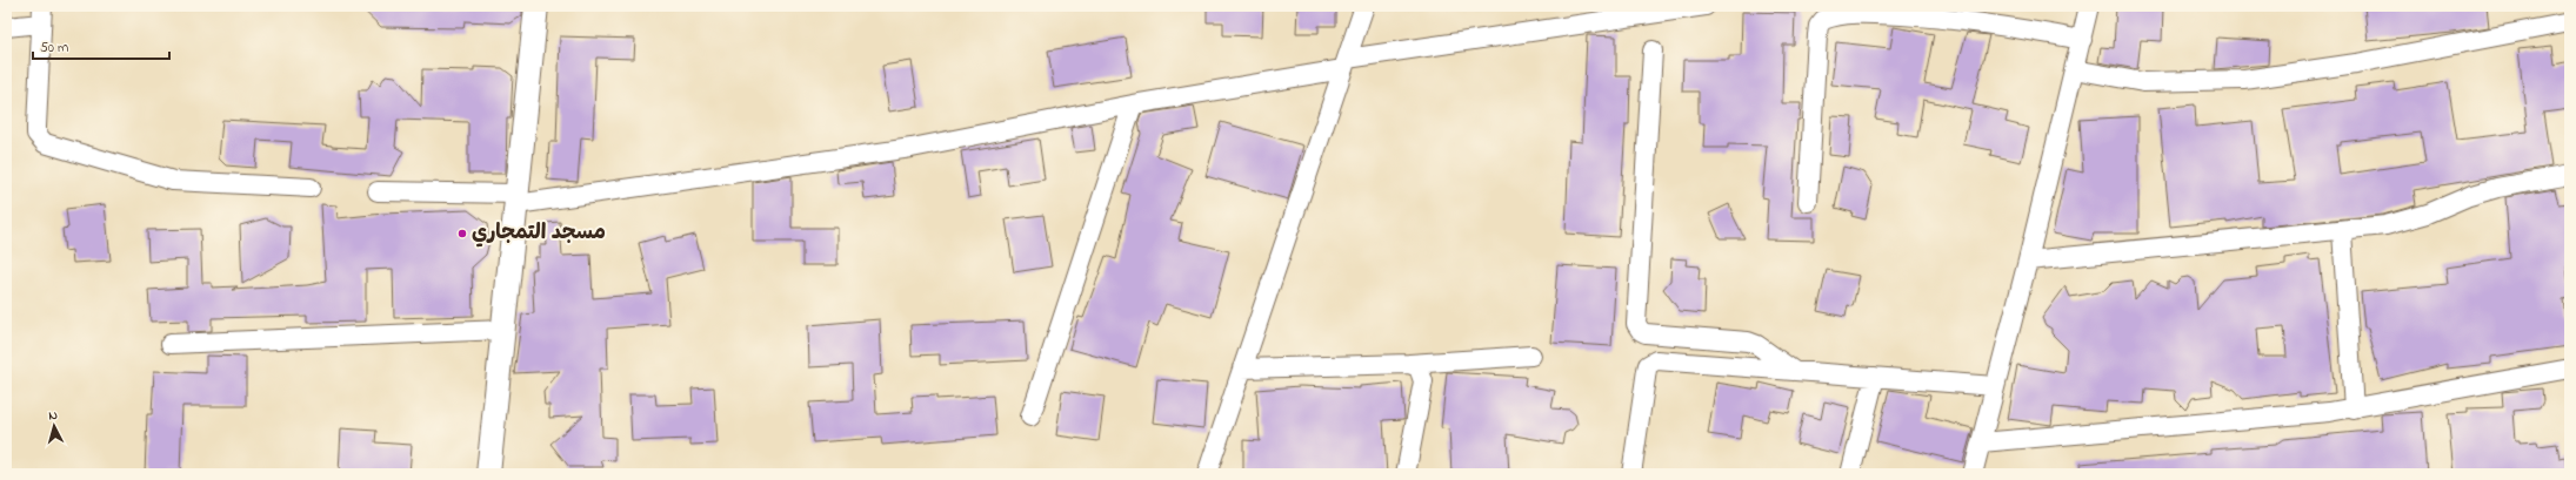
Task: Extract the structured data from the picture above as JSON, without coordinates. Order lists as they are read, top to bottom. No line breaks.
{"places":["مسجد التمجاري"],"scale_bar":"50 m","north":"top"}
